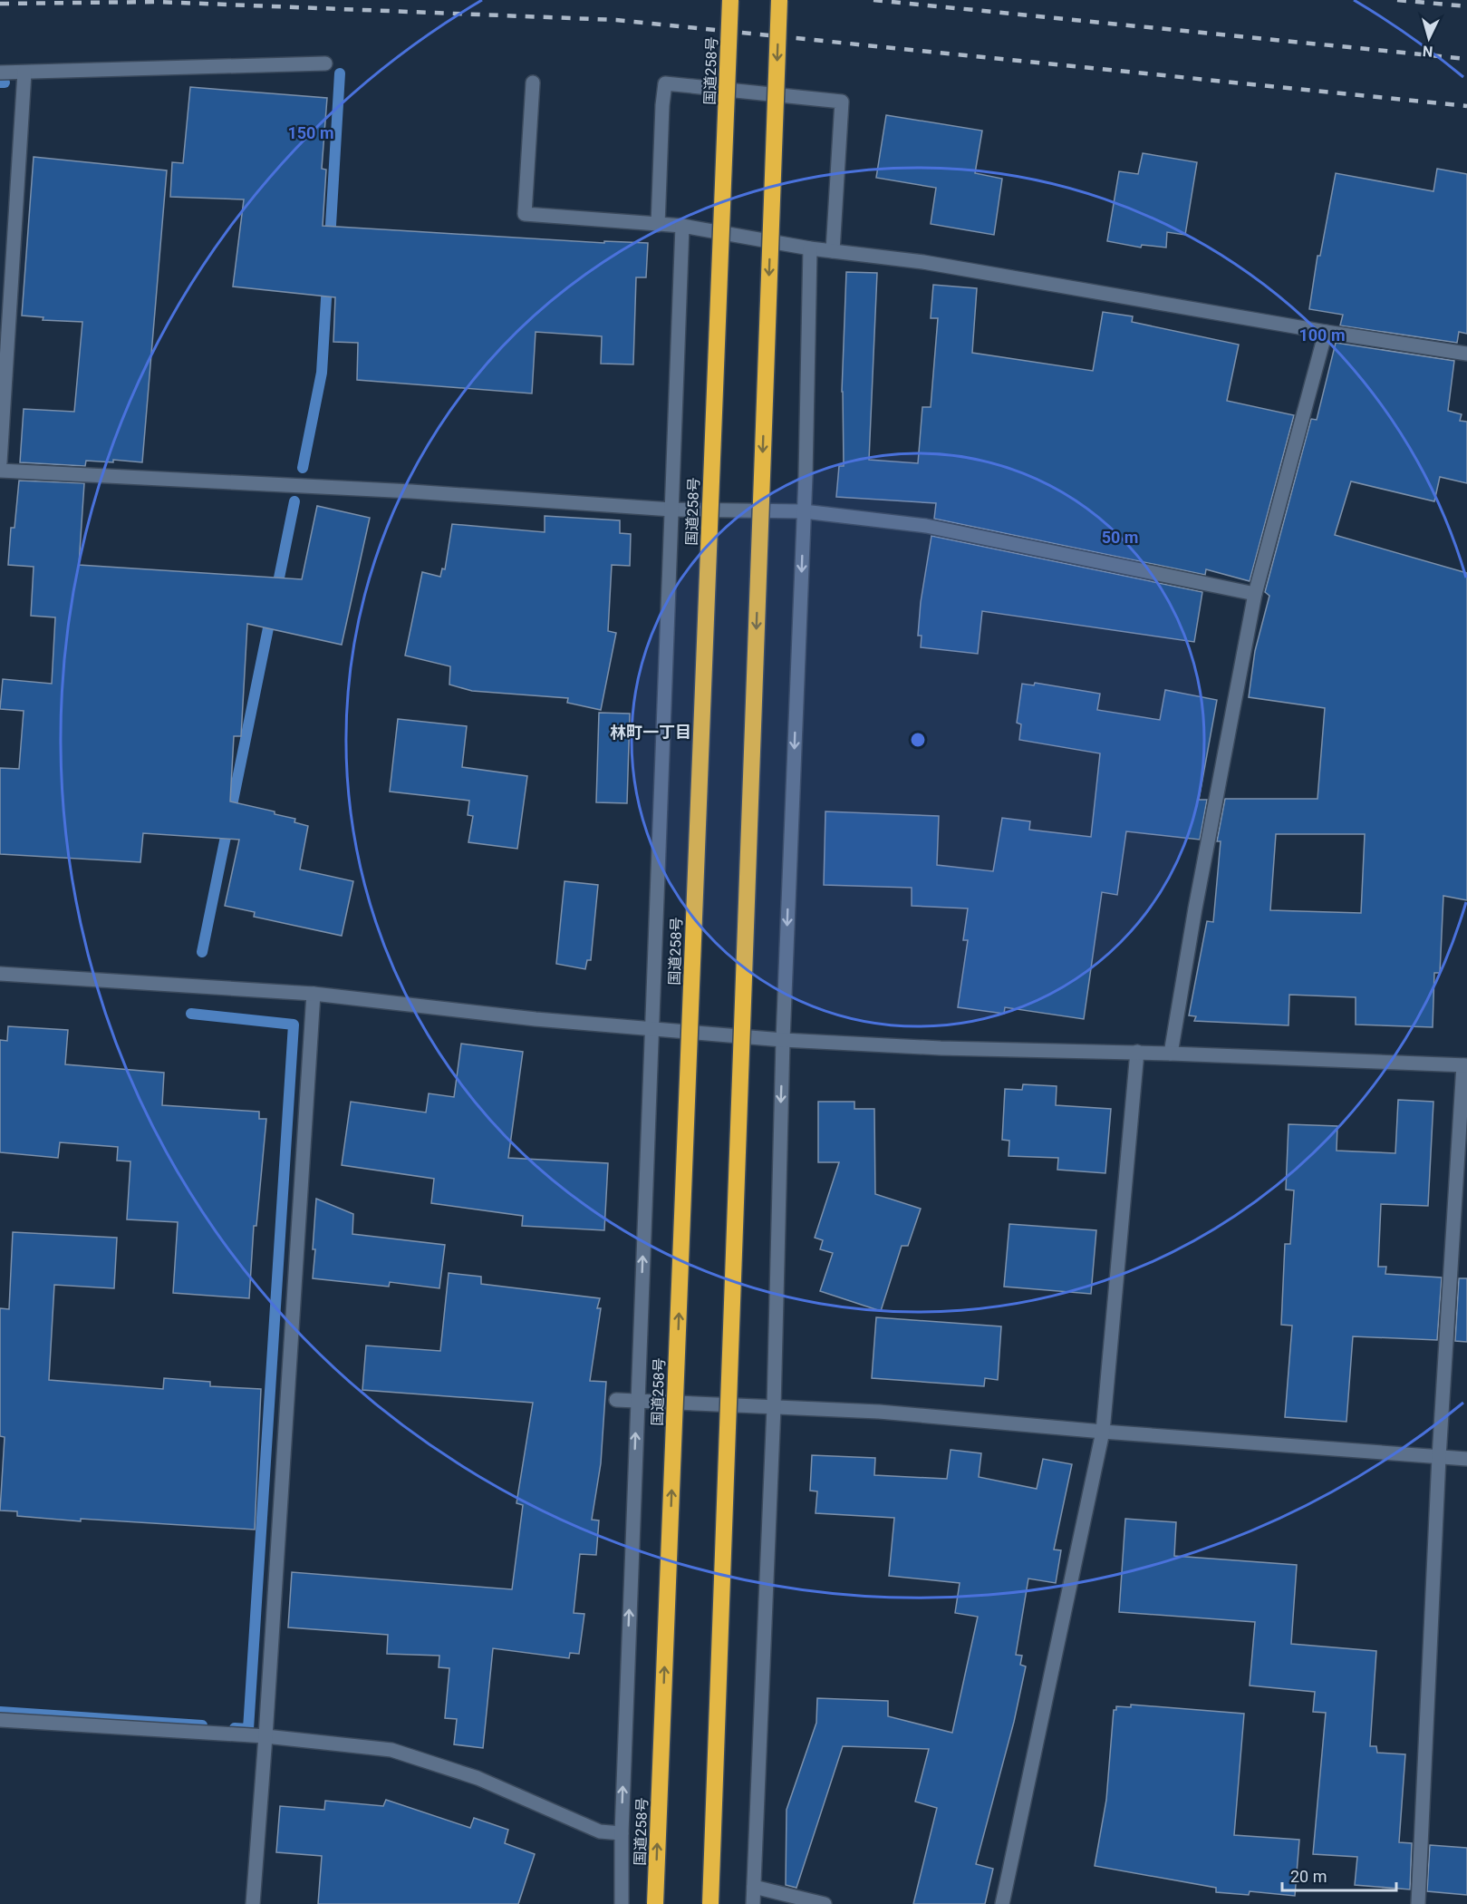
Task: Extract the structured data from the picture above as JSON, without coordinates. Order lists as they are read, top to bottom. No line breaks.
{"streets":{"highway":["国道258号"]},"districts":["林町一丁目"],"scale_bar":"20 m","north":"bottom","rings":["150 m","100 m","50 m"]}
